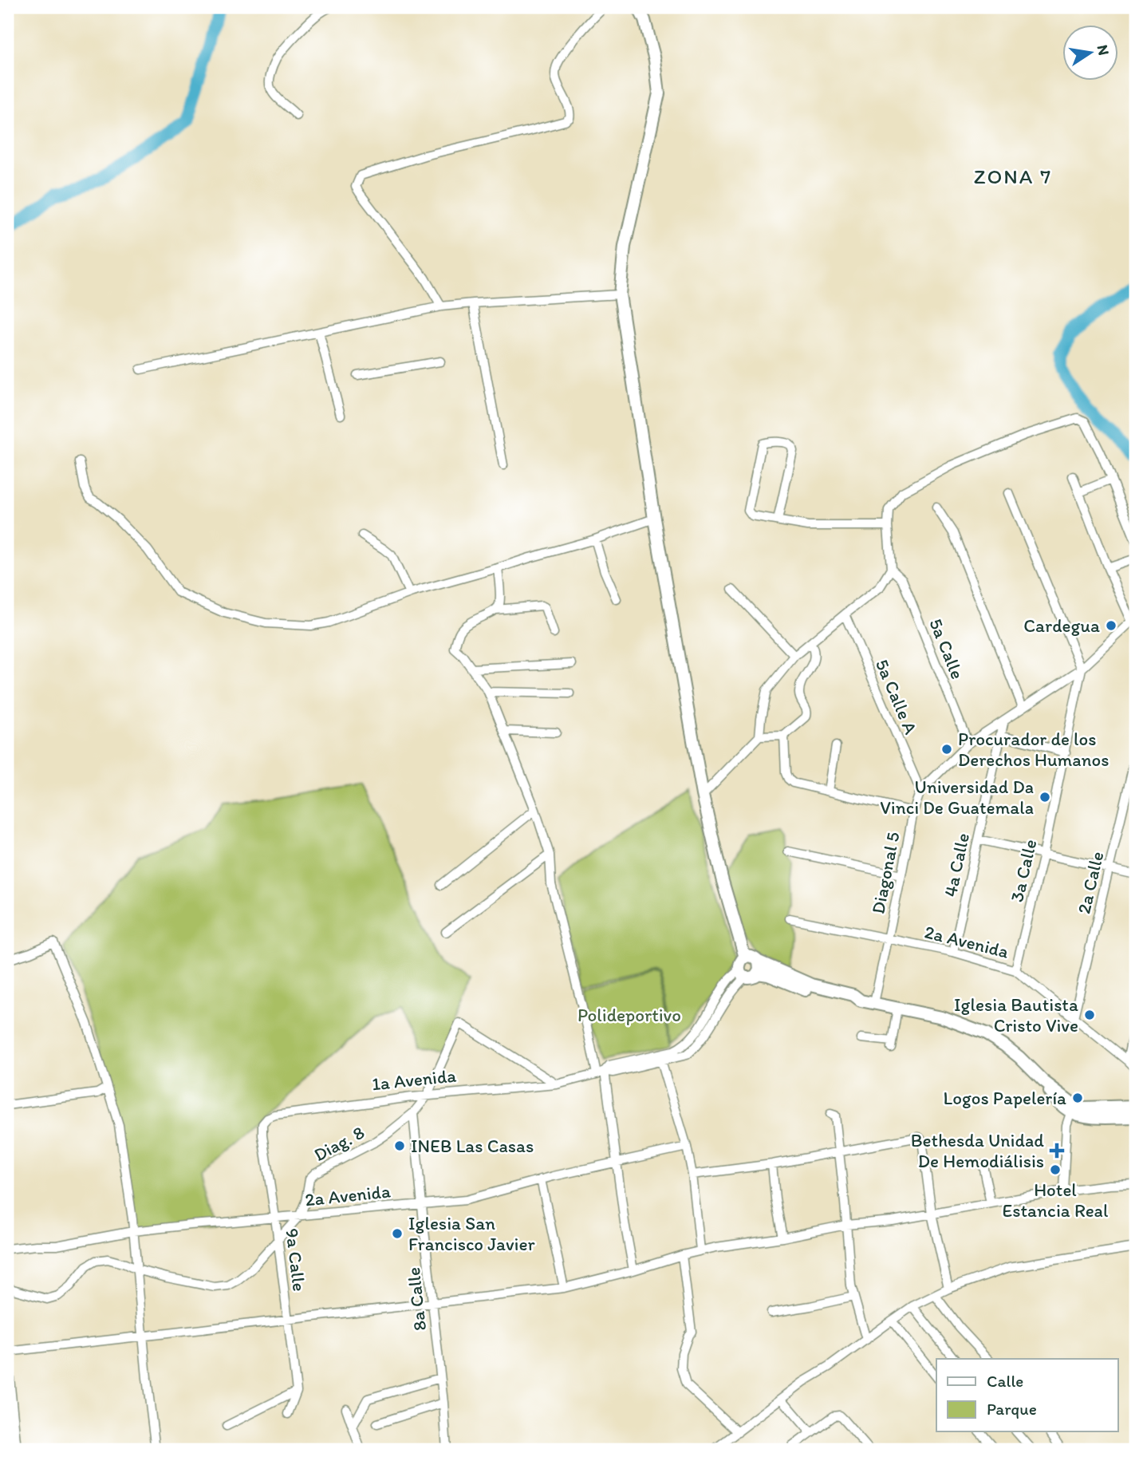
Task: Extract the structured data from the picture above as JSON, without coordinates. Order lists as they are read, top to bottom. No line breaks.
{"streets":{"street":["5a Calle","5a Calle A","4a Calle","3a Calle","Diagonal 5","2a Calle","2a Avenida","1a Avenida","Diag. 8","9a Calle","8a Calle"]},"crossings":[["5a Calle","Diagonal 5"],["5a Calle A","Diagonal 5"],["4a Calle","Diagonal 5"],["4a Calle","2a Avenida"],["3a Calle","Diagonal 5"],["3a Calle","2a Avenida"],["Diagonal 5","2a Avenida"],["2a Calle","2a Avenida"],["2a Avenida","Diag. 8"],["2a Avenida","9a Calle"],["2a Avenida","8a Calle"],["1a Avenida","9a Calle"],["Diag. 8","8a Calle"]],"districts":["ZONA 7"],"parks":["Polideportivo"],"places":{"other":["Cardegua","Procurador de los Derechos Humanos","Universidad Da Vinci De Guatemala","Iglesia Bautista Cristo Vive","Logos Papelería","INEB Las Casas","Hotel Estancia Real","Iglesia San Francisco Javier"],"health":["Bethesda Unidad De Hemodiálisis"]},"legend":["Calle","Parque"],"north":"right"}
